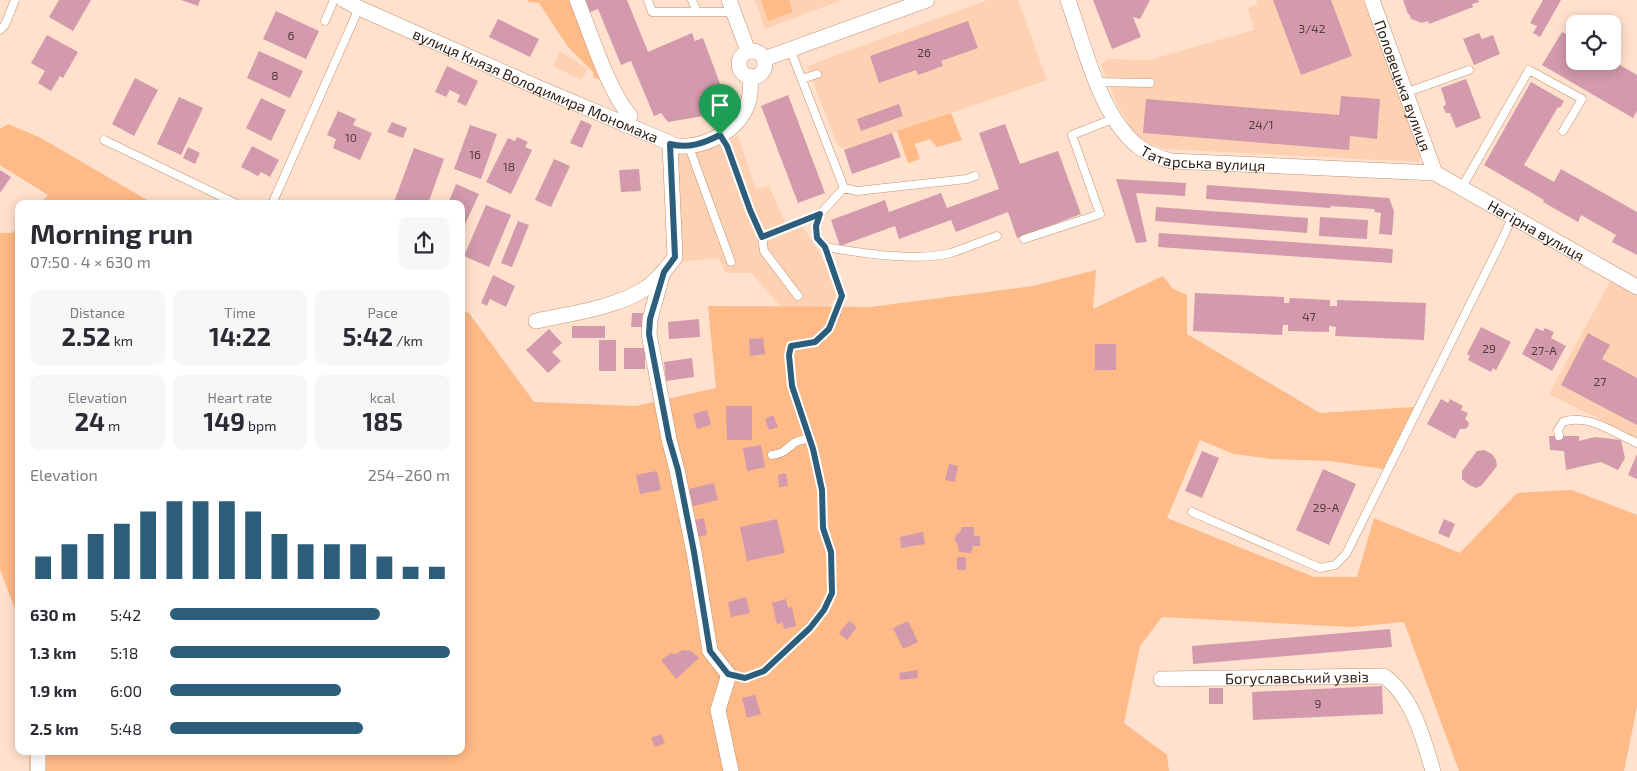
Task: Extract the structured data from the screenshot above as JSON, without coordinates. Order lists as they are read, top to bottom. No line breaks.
{"streets":{"street":["вулиця Князя Володимира Мономаха","Половецька вулиця","Татарська вулиця","Нагірна вулиця","Богуславський узвіз"]},"crossings":[["Половецька вулиця","Татарська вулиця"],["Половецька вулиця","Нагірна вулиця"],["Татарська вулиця","Нагірна вулиця"]],"house_numbers":["3/42","6","26","8","24/1","10","16","18","47","29","27-А","27","29-А","9"],"page":{"heading":["Morning run","07:50 · 4 × 630 m"],"stats":[["Distance","2.52 km"],["Time","14:22"],["Pace","5:42 /km"],["Elevation","24 m"],["Heart rate","149 bpm"],["kcal","185"]],"chart":["Elevation","254–260 m"],"list":[{"name":"630 m","note":"5:42"},{"name":"1.3 km","note":"5:18"},{"name":"1.9 km","note":"6:00"},{"name":"2.5 km","note":"5:48"}]}}
